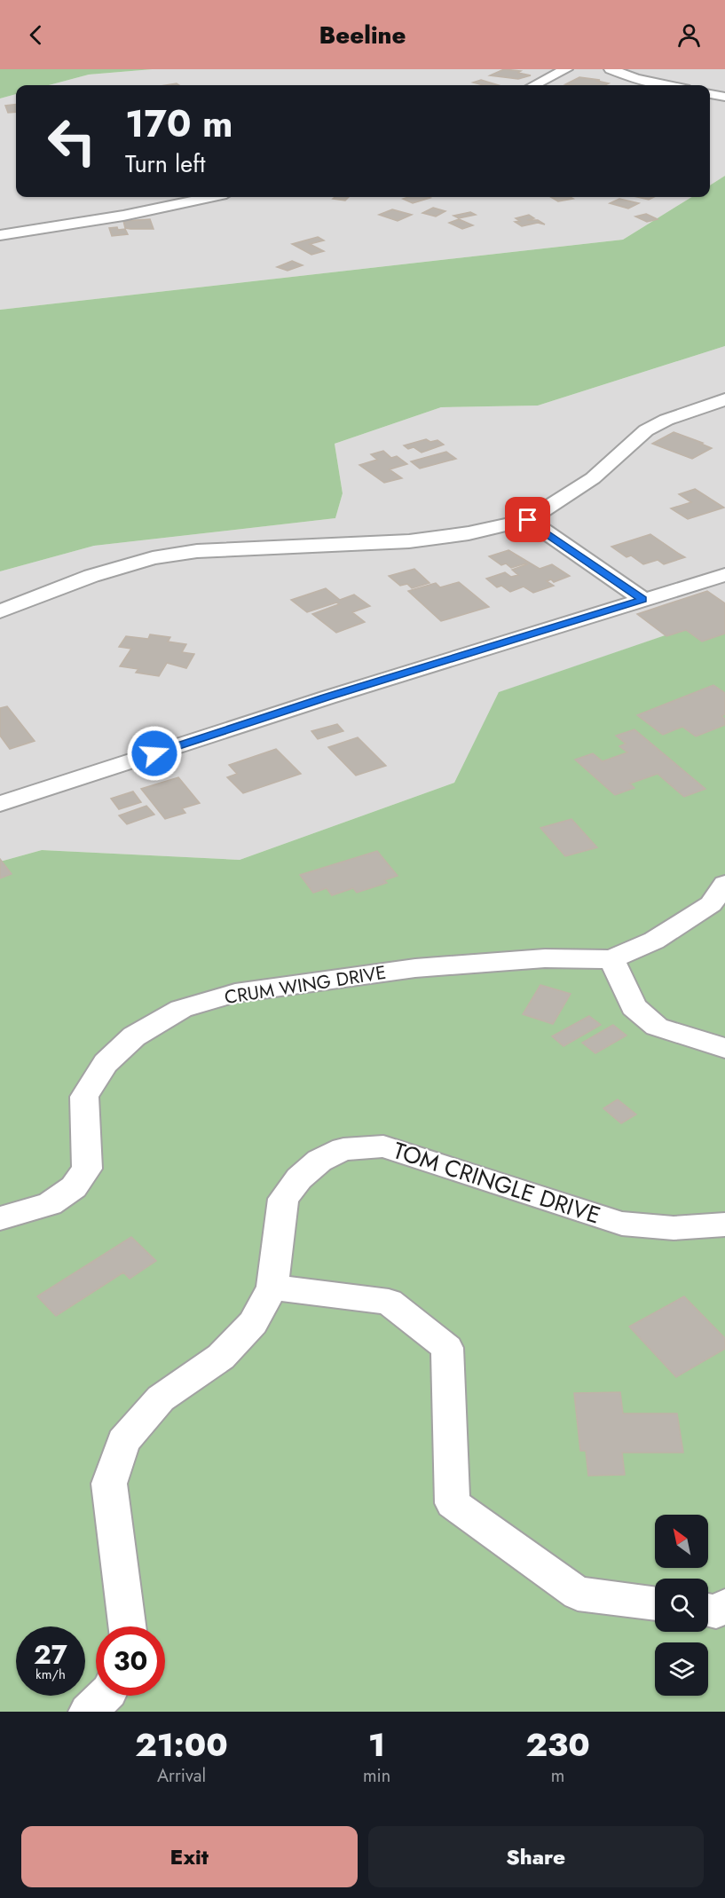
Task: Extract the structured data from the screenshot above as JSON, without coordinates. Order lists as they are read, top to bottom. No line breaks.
{"streets":{"street":["CRUM WING DRIVE","TOM CRINGLE DRIVE"]},"north":"top left","page":{"header":"Beeline","turn":["170 m","Turn left"],"speed":"27 km/h","limit":"30","eta":["21:00","Arrival","1","min","230","m"],"buttons":["Exit","Share"]}}
